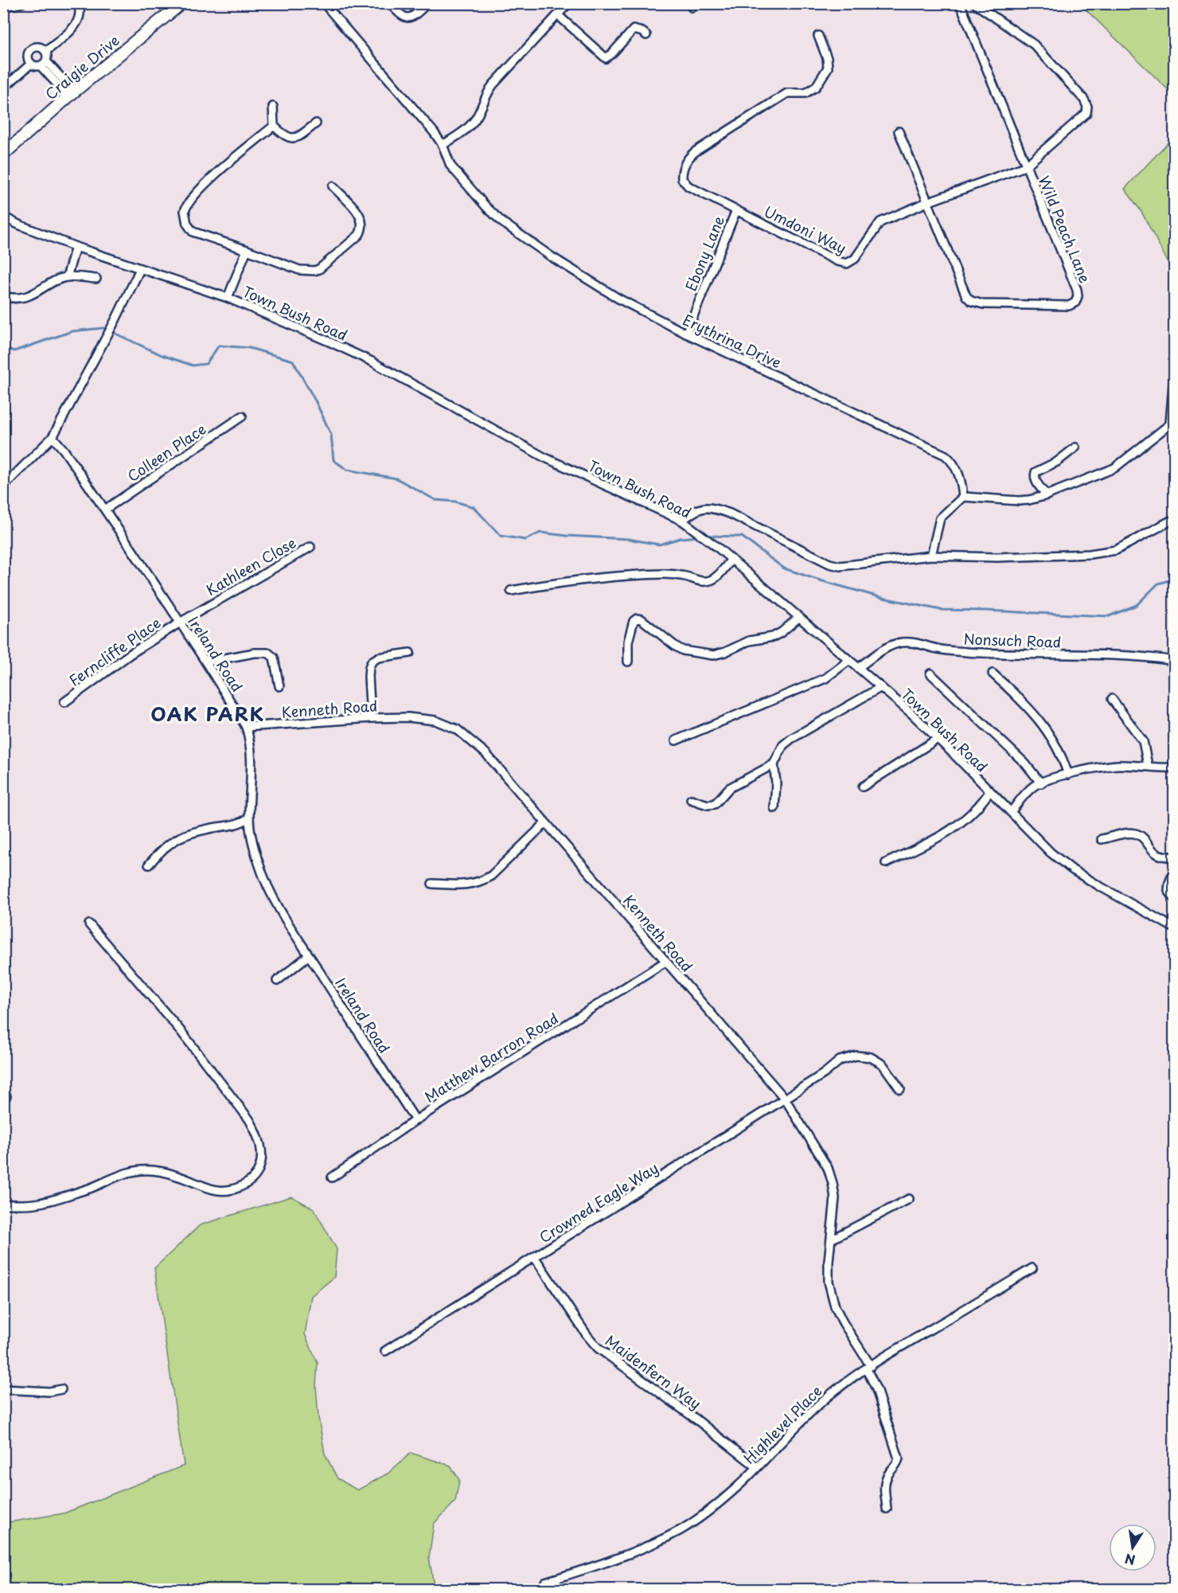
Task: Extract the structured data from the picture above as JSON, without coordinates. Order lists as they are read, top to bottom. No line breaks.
{"streets":{"street":["Craigie Drive","Umdoni Way","Wild Peach Lane","Ebony Lane","Town Bush Road","Erythrina Drive","Colleen Place","Kathleen Close","Nonsuch Road","Ferncliffe Place","Ireland Road","Kenneth Road","Matthew Barron Road","Crowned Eagle Way","Maidenfern Way","Highlevel Place"]},"crossings":[["Umdoni Way","Wild Peach Lane"],["Umdoni Way","Ebony Lane"],["Ebony Lane","Erythrina Drive"],["Town Bush Road","Nonsuch Road"],["Colleen Place","Ireland Road"],["Kathleen Close","Ferncliffe Place"],["Kathleen Close","Ireland Road"],["Ferncliffe Place","Ireland Road"],["Ireland Road","Kenneth Road"],["Ireland Road","Matthew Barron Road"],["Kenneth Road","Matthew Barron Road"],["Kenneth Road","Crowned Eagle Way"],["Kenneth Road","Highlevel Place"],["Crowned Eagle Way","Maidenfern Way"],["Maidenfern Way","Highlevel Place"]],"districts":["OAK PARK"],"north":"bottom"}
